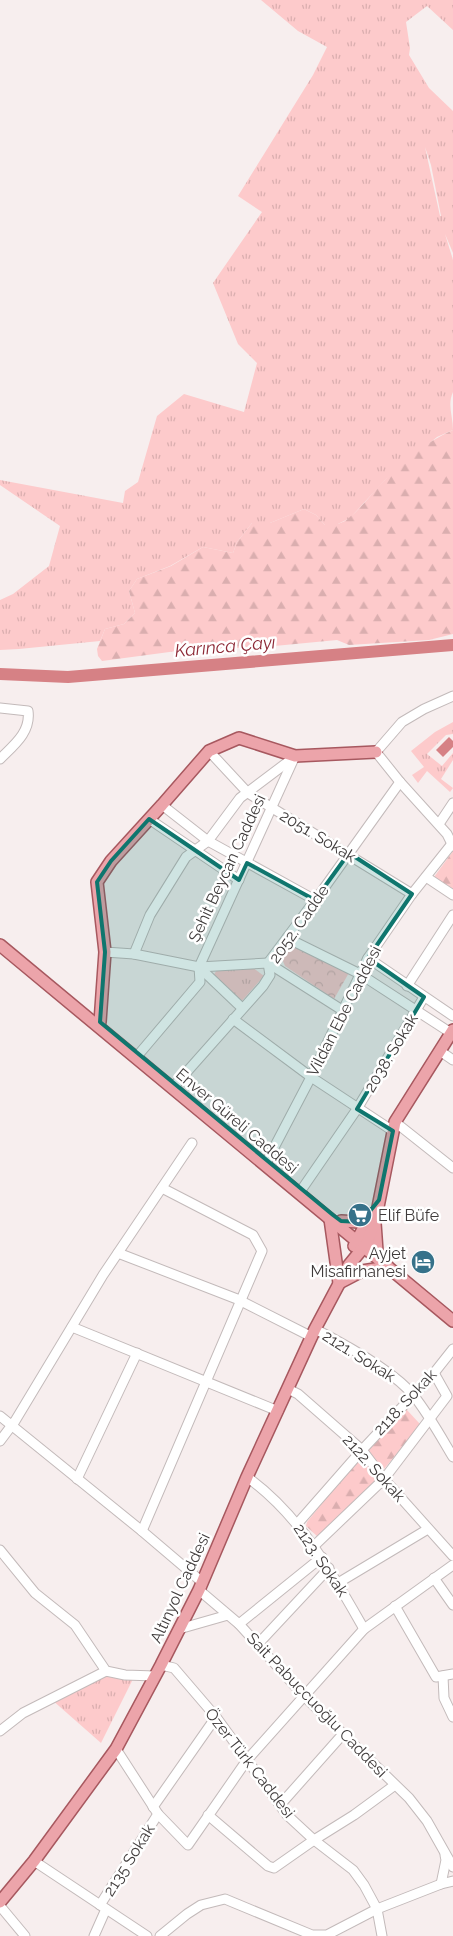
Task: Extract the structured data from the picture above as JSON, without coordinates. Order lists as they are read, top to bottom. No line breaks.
{"streets":{"main road":["Enver Güreli Caddesi","Altınyol Caddesi"],"street":["2051. Sokak","Şehit Beycan Caddesi","2052. Cadde","Vildan Ebe Caddesi","2038. Sokak","2121. Sokak","2118. Sokak","2122. Sokak","2123. Sokak","Sait Pabuçcuoğlu Caddesi","Özer Türk Caddesi","2135 Sokak"]},"crossings":[["2051. Sokak","Şehit Beycan Caddesi"],["2051. Sokak","2052. Cadde"],["2051. Sokak","Vildan Ebe Caddesi"],["Şehit Beycan Caddesi","Enver Güreli Caddesi"],["2052. Cadde","Enver Güreli Caddesi"],["Vildan Ebe Caddesi","Enver Güreli Caddesi"],["2038. Sokak","Enver Güreli Caddesi"],["Enver Güreli Caddesi","Altınyol Caddesi"],["2121. Sokak","2118. Sokak"],["2121. Sokak","Altınyol Caddesi"],["2118. Sokak","2122. Sokak"],["2118. Sokak","2123. Sokak"],["2122. Sokak","Altınyol Caddesi"],["2123. Sokak","Altınyol Caddesi"],["Altınyol Caddesi","Sait Pabuçcuoğlu Caddesi"],["Altınyol Caddesi","Özer Türk Caddesi"],["Özer Türk Caddesi","2135 Sokak"]],"water":["Karınca Çayı"],"places":{"supermarket":["Elif Büfe"],"hotel":["Ayjet Misafirhanesi"]}}
